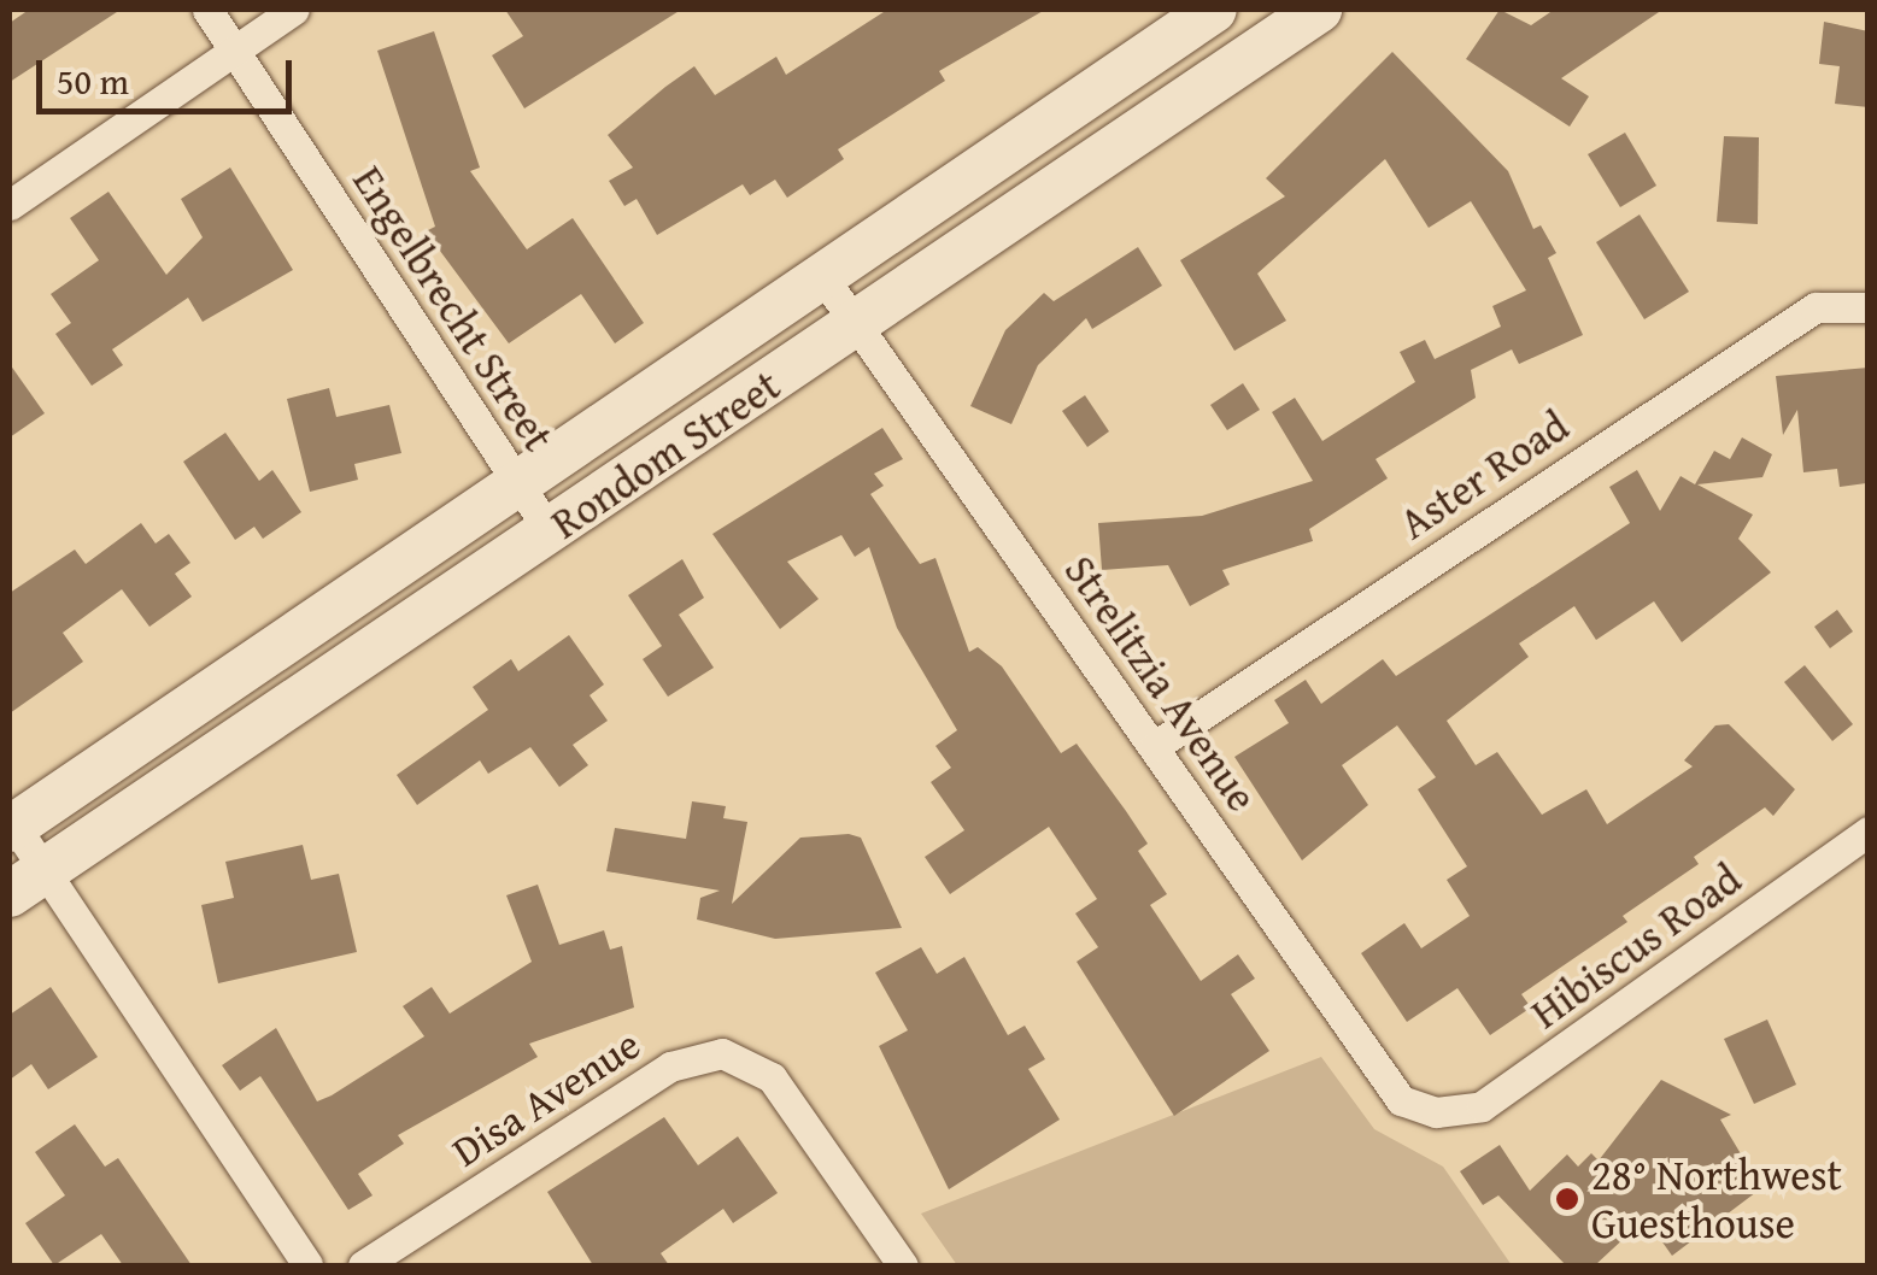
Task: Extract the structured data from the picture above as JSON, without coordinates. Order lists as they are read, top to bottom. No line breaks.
{"streets":{"street":["Engelbrecht Street","Rondom Street","Aster Road","Strelitzia Avenue","Hibiscus Road","Disa Avenue"]},"crossings":[["Engelbrecht Street","Rondom Street"],["Rondom Street","Strelitzia Avenue"],["Aster Road","Strelitzia Avenue"],["Strelitzia Avenue","Hibiscus Road"]],"places":["28° Northwest Guesthouse"],"scale_bar":"50 m"}
